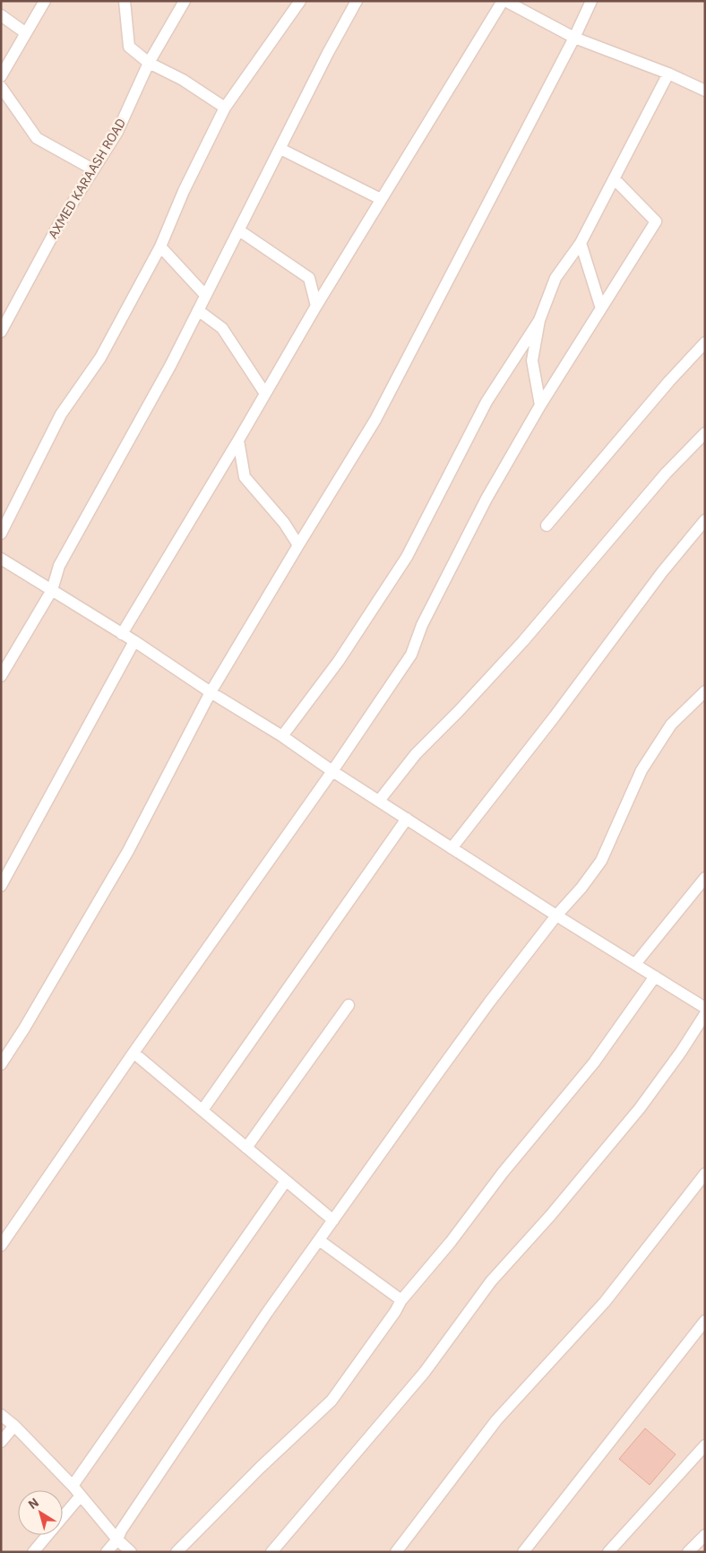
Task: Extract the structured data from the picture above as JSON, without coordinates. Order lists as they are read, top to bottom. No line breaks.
{"streets":{"street":["AXMED KARAASH ROAD"]},"north":"top left"}
